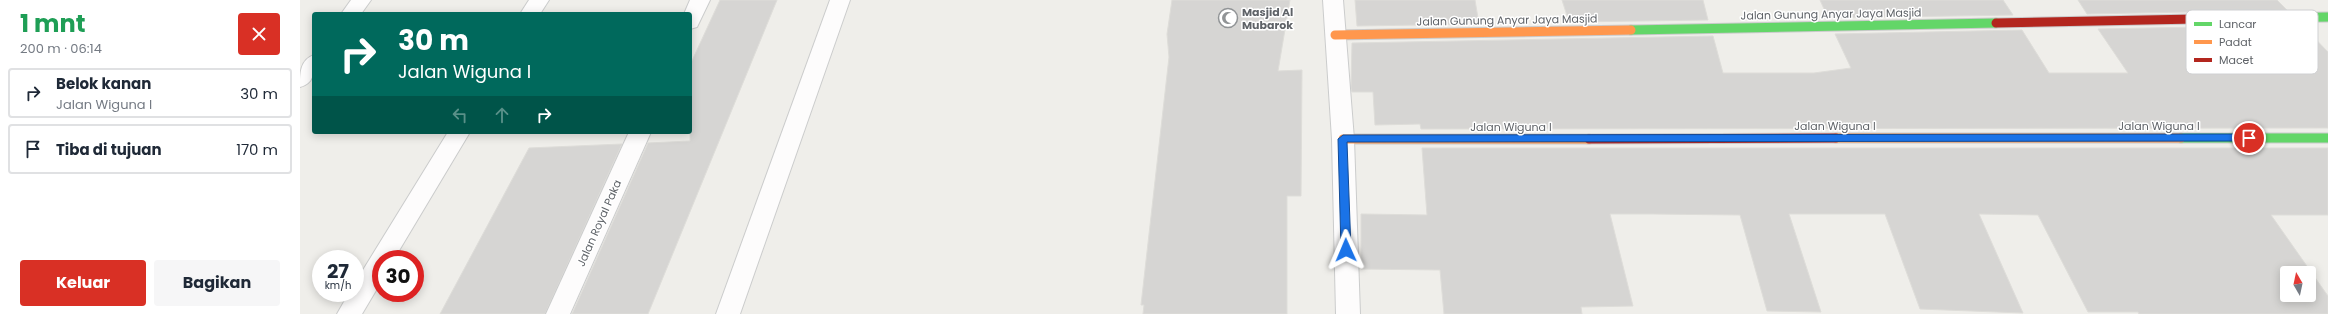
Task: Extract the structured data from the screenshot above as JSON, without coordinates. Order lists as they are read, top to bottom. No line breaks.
{"streets":{"street":["Jalan Gunung Anyar Jaya Masjid","Jalan Wiguna I","Jalan Royal Paka"]},"places":{"mosque":["Masjid Al Mubarok"]},"legend":["Lancar","Padat","Macet"],"north":"top","page":{"heading":["1 mnt","200 m · 06:14"],"turn":["30 m","Jalan Wiguna I"],"list":[{"name":"Belok kanan","note":"Jalan Wiguna I","value":"30 m"},{"name":"Tiba di tujuan","value":"170 m"}],"speed":"27 km/h","limit":"30","buttons":["Keluar","Bagikan"]}}
